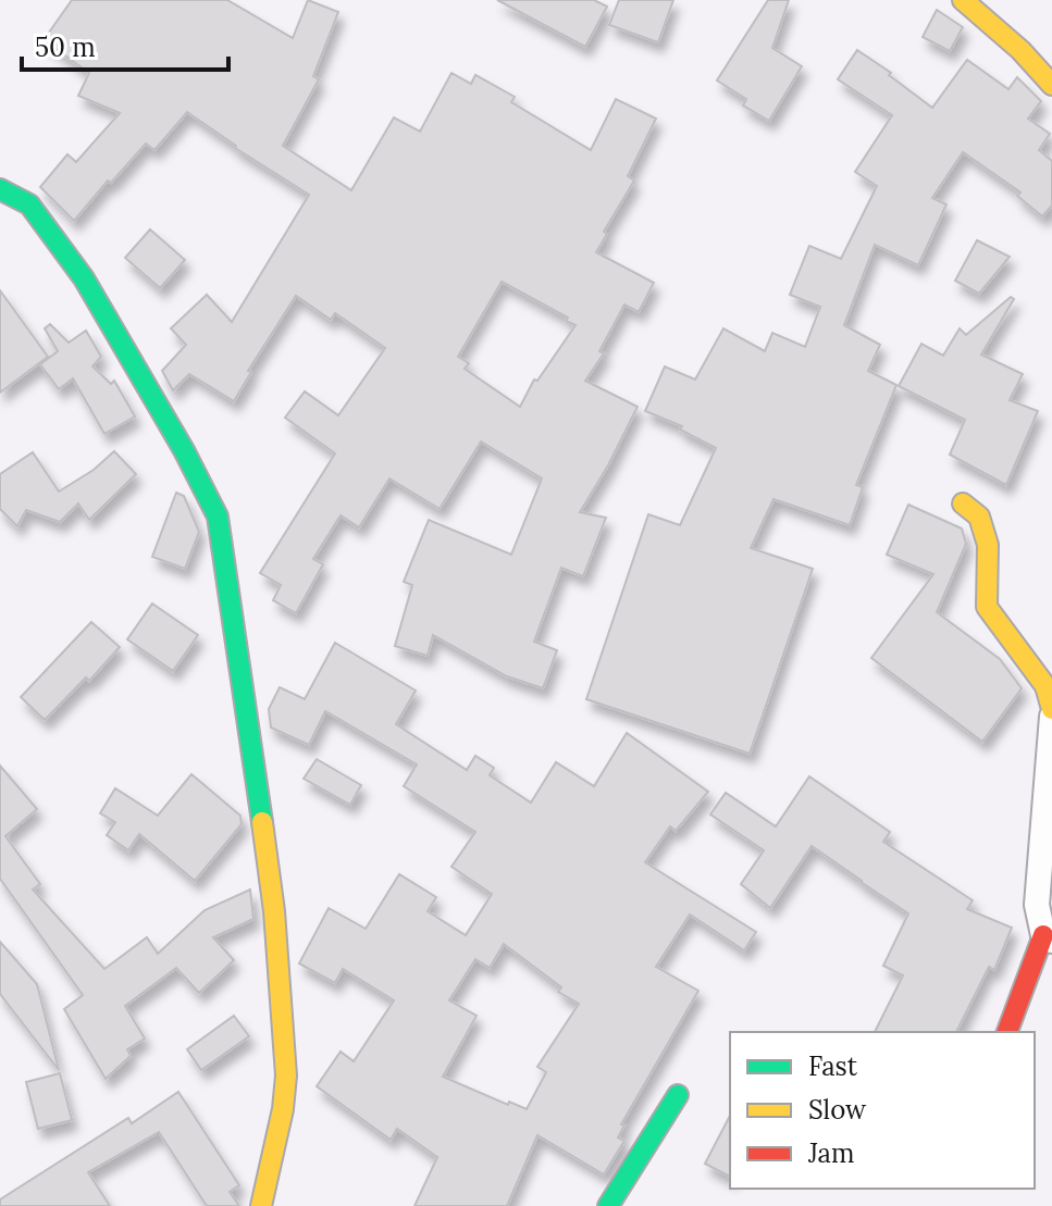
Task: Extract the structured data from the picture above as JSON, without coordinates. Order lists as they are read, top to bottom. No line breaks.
{"legend":["Fast","Slow","Jam"],"scale_bar":"50 m"}
